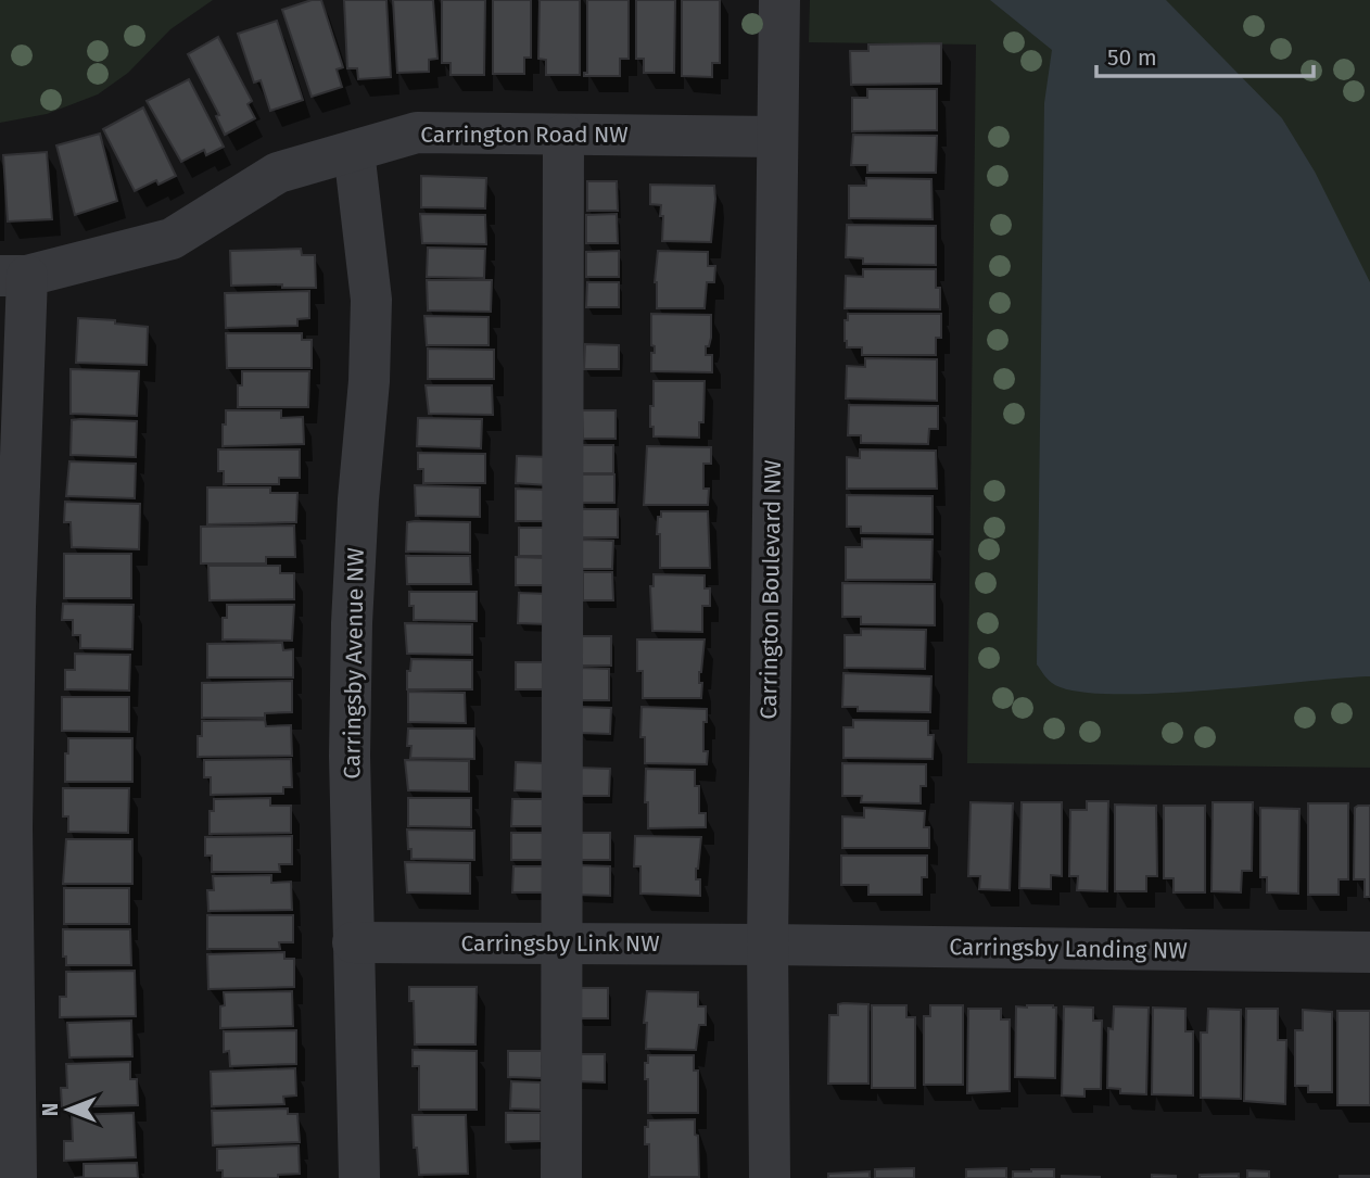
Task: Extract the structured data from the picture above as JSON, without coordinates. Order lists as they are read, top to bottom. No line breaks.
{"streets":{"street":["Carrington Road NW","Carrington Boulevard NW","Carringsby Avenue NW","Carringsby Link NW","Carringsby Landing NW"]},"crossings":[["Carrington Road NW","Carrington Boulevard NW"],["Carrington Road NW","Carringsby Avenue NW"],["Carrington Boulevard NW","Carringsby Link NW"],["Carrington Boulevard NW","Carringsby Landing NW"],["Carringsby Avenue NW","Carringsby Link NW"],["Carringsby Link NW","Carringsby Landing NW"]],"scale_bar":"50 m","north":"left"}
